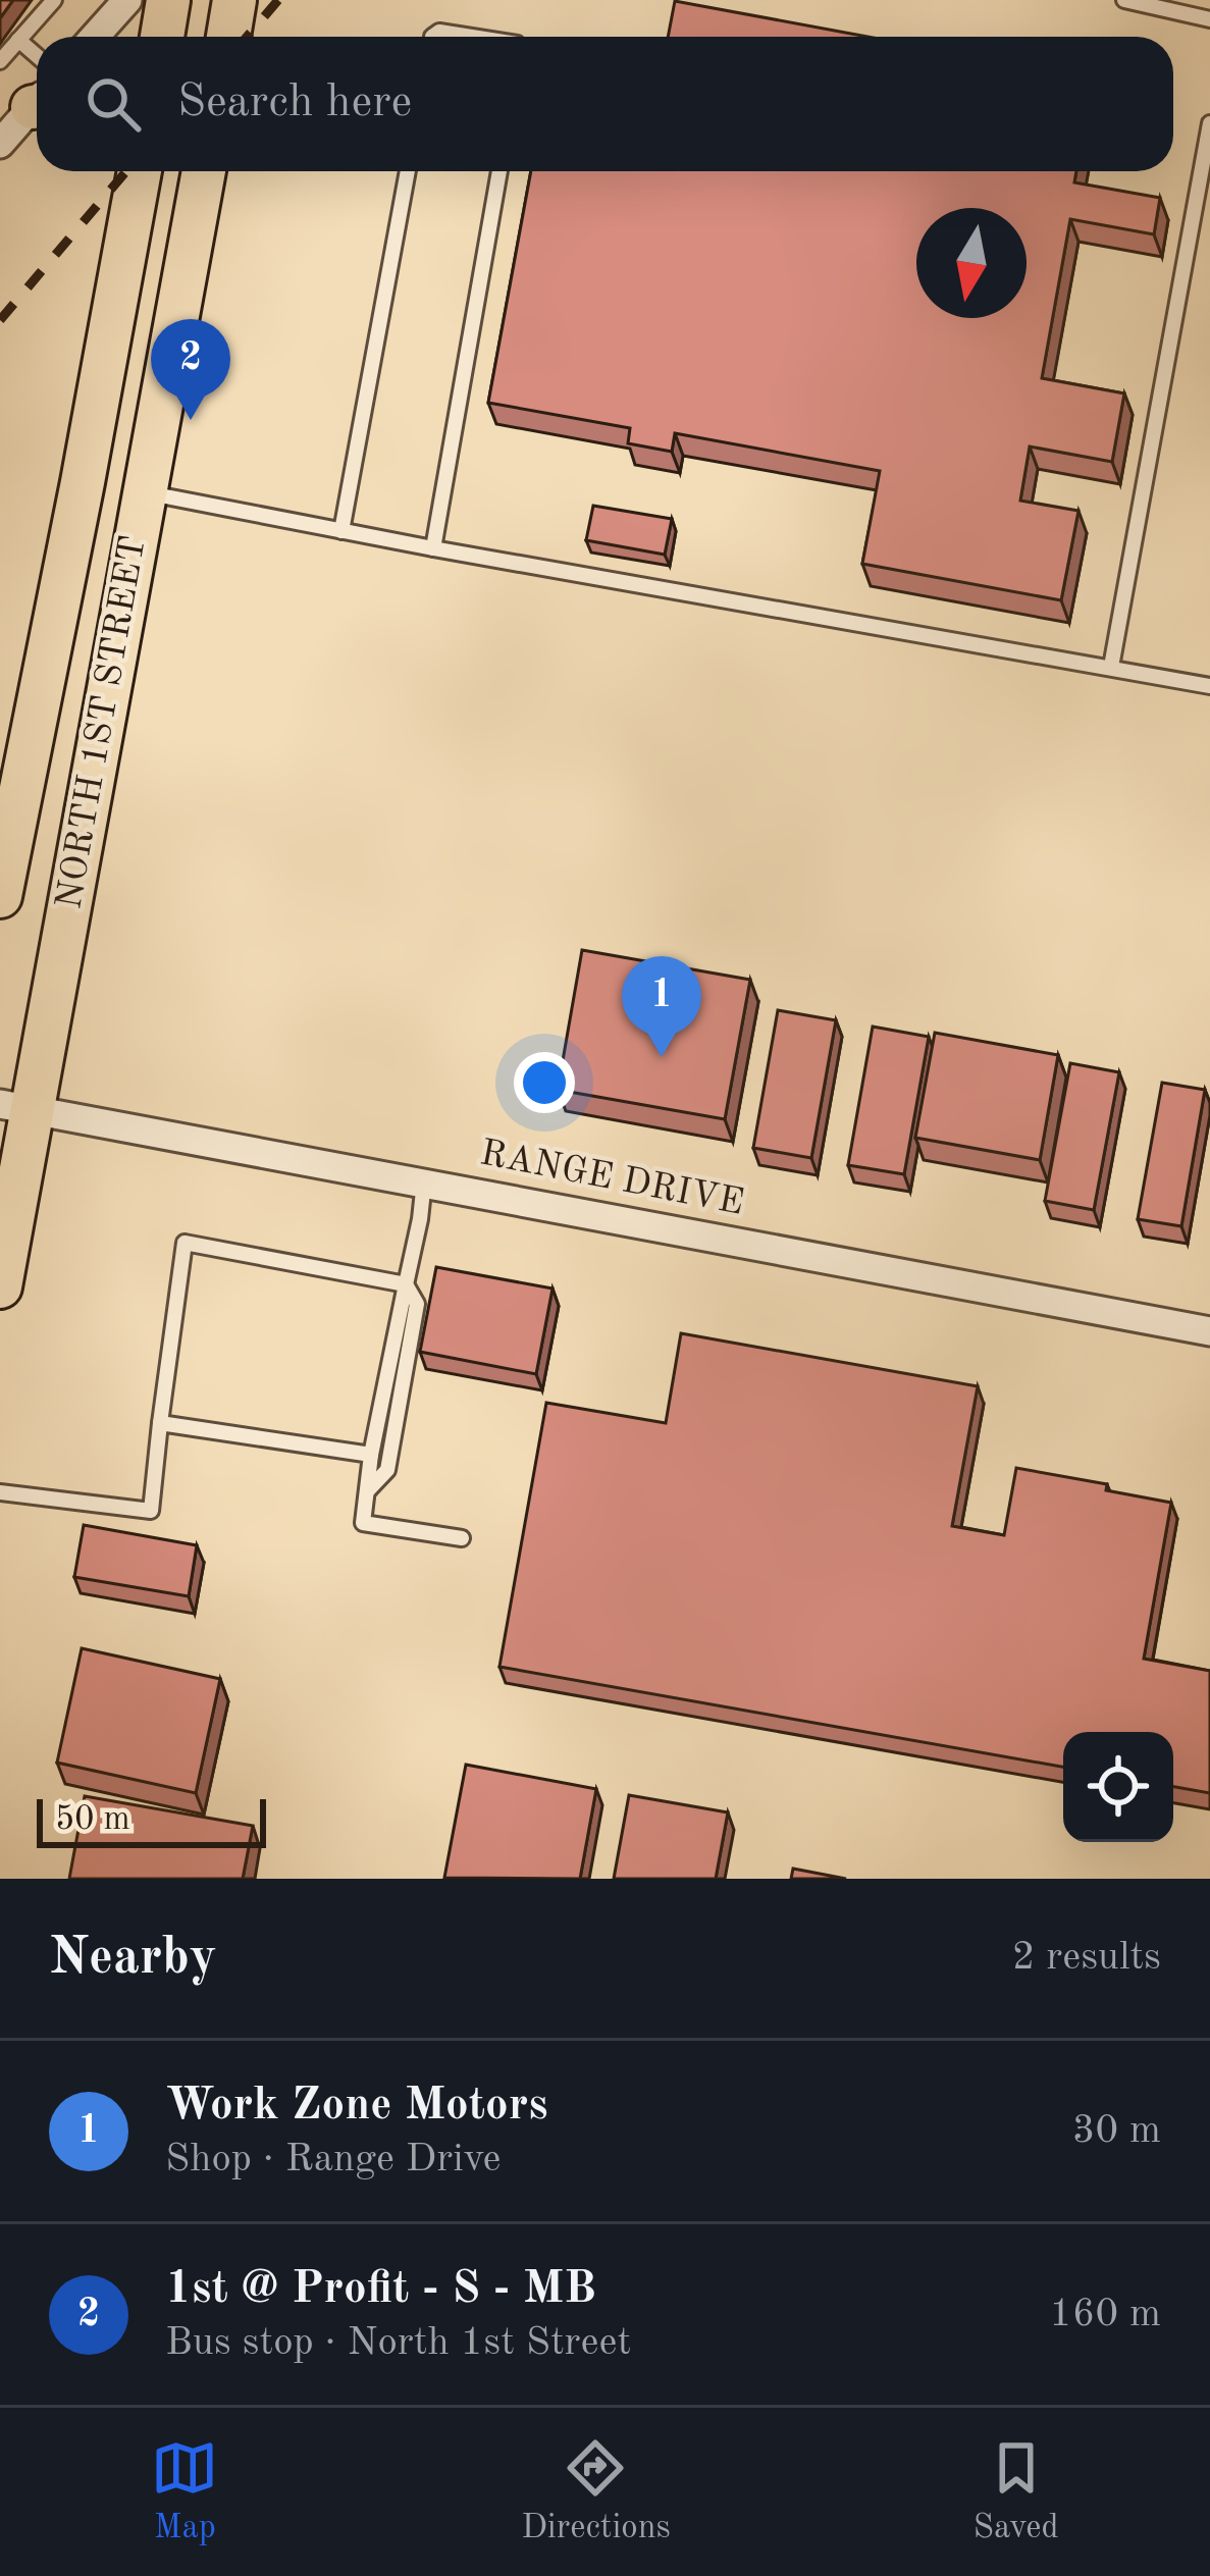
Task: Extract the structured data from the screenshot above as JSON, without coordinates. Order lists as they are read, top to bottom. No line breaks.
{"streets":{"main road":["NORTH 1ST STREET"],"street":["RANGE DRIVE"]},"crossings":[["NORTH 1ST STREET","RANGE DRIVE"]],"scale_bar":"50 m","north":"bottom","page":{"search":"Search here","pins":["2","1"],"scale":"50 m","heading":["Nearby","2 results"],"list":[{"mark":"1","name":"Work Zone Motors","note":"Shop · Range Drive","value":"30 m"},{"mark":"2","name":"1st @ Profit - S - MB","note":"Bus stop · North 1st Street","value":"160 m"}],"nav":["Map","Directions","Saved"]}}
